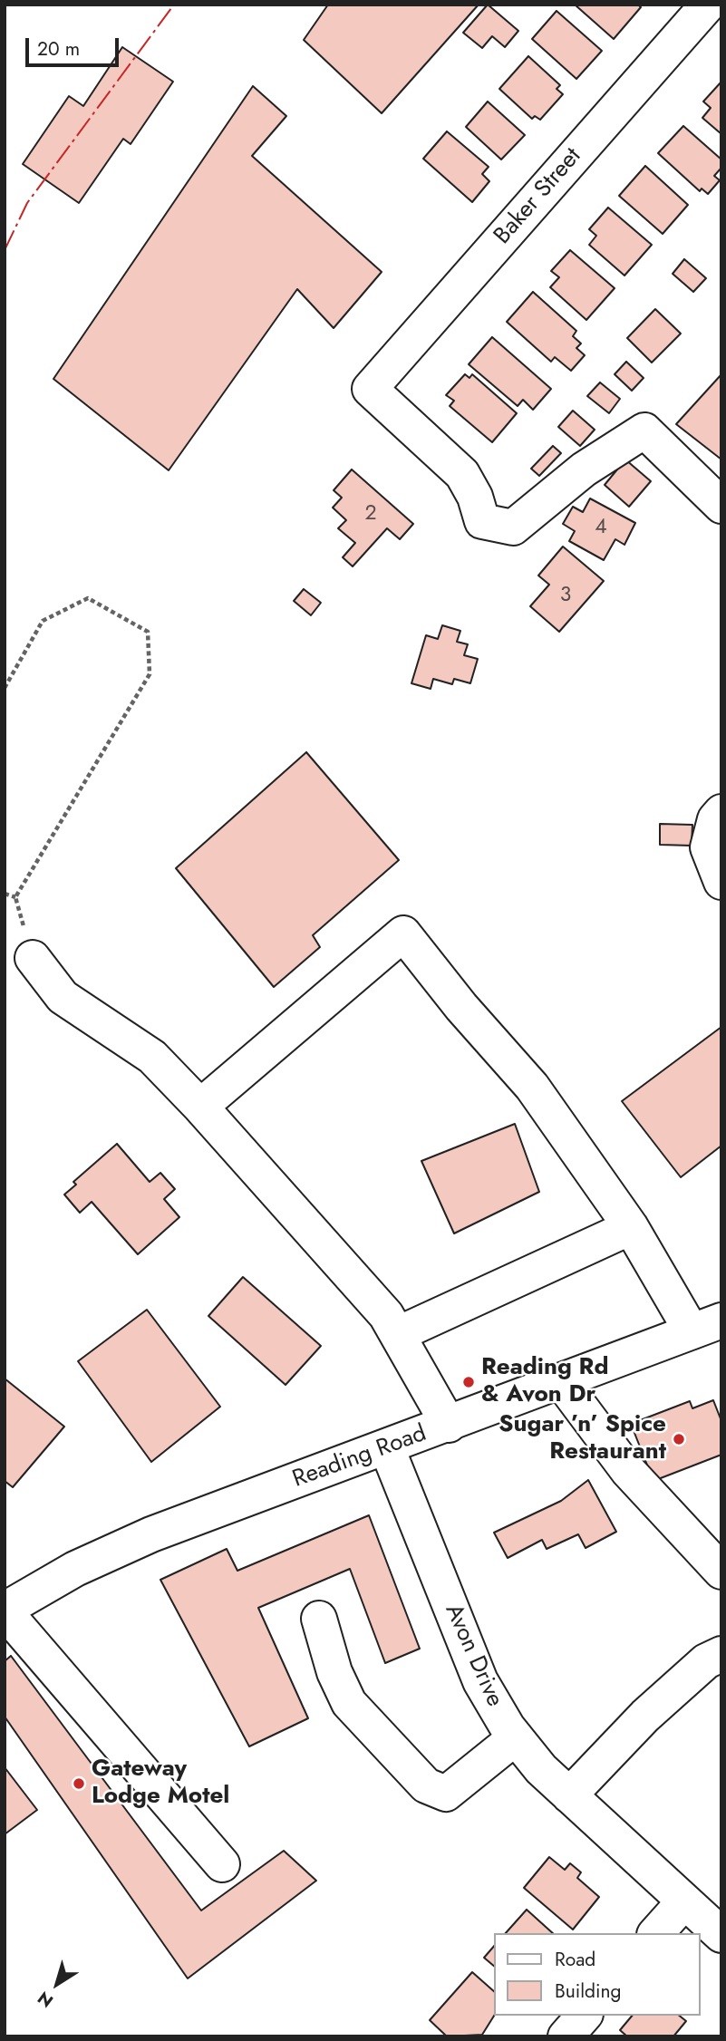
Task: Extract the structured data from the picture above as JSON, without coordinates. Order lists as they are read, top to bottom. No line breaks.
{"streets":{"street":["Baker Street","Reading Road","Avon Drive"]},"crossings":[["Reading Road","Avon Drive"]],"places":["Reading Rd & Avon Dr","Sugar ’n’ Spice Restaurant","Gateway Lodge Motel"],"house_numbers":["2","4","3"],"legend":["Road","Building"],"scale_bar":"20 m","north":"bottom left"}
